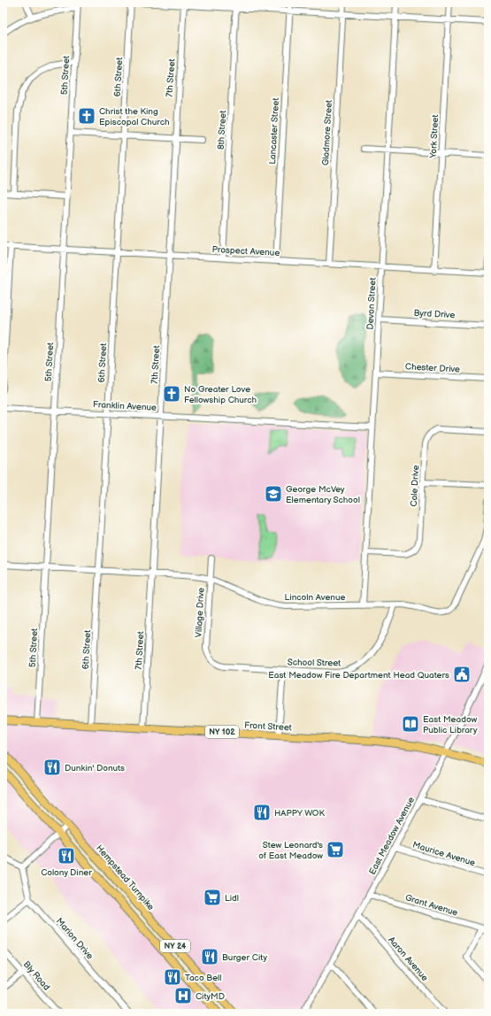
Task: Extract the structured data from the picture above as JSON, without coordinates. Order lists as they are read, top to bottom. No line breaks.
{"streets":{"main road":["Front Street","NY 102","Hempstead Turnpike","NY 24"],"street":["5th Street","6th Street","7th Street","8th Street","Lancaster Street","Gladmore Street","York Street","Prospect Avenue","Devon Street","Byrd Drive","Chester Drive","Franklin Avenue","Cole Drive","Lincoln Avenue","Village Drive","School Street","East Meadow Avenue","Maurice Avenue","Grant Avenue","Marion Drive","Aaron Avenue","Bly Road"]},"crossings":[["5th Street","Prospect Avenue"],["5th Street","Franklin Avenue"],["5th Street","Lincoln Avenue"],["5th Street","Front Street"],["6th Street","Prospect Avenue"],["6th Street","Franklin Avenue"],["6th Street","Lincoln Avenue"],["6th Street","Front Street"],["7th Street","Prospect Avenue"],["7th Street","Franklin Avenue"],["7th Street","Lincoln Avenue"],["7th Street","Front Street"],["8th Street","Prospect Avenue"],["Lancaster Street","Prospect Avenue"],["Gladmore Street","Prospect Avenue"],["York Street","Prospect Avenue"],["Prospect Avenue","Devon Street"],["Devon Street","Byrd Drive"],["Devon Street","Chester Drive"],["Devon Street","Franklin Avenue"],["Devon Street","Cole Drive"],["Devon Street","Lincoln Avenue"],["Lincoln Avenue","Village Drive"],["Lincoln Avenue","School Street"],["Village Drive","School Street"],["Front Street","East Meadow Avenue"],["East Meadow Avenue","Maurice Avenue"],["East Meadow Avenue","Grant Avenue"],["East Meadow Avenue","Aaron Avenue"]],"places":{"church":["Christ the King Episcopal Church","No Greater Love Fellowship Church"],"school or university":["George McVey Elementary School"],"public building":["East Meadow Fire Department Head Quaters"],"library":["East Meadow Public Library"],"restaurant":["Dunkin' Donuts","HAPPY WOK","Colony Diner","Burger City","Taco Bell"],"supermarket":["Stew Leonard's of East Meadow","Lidl"],"hospital":["CityMD"]}}
